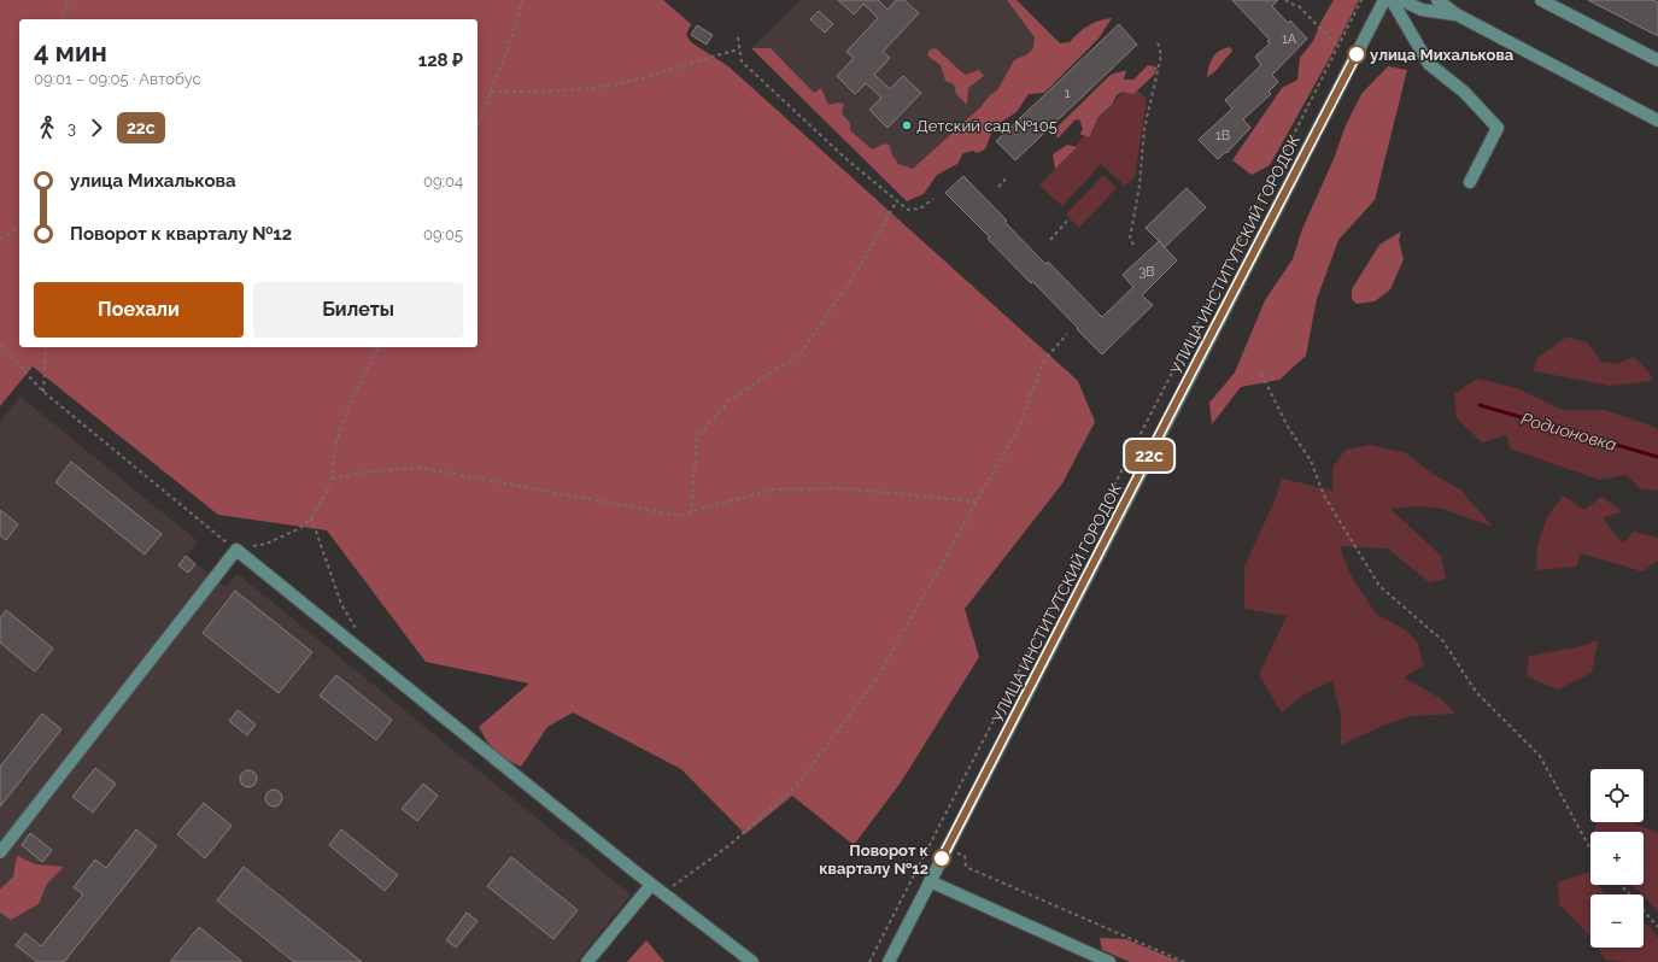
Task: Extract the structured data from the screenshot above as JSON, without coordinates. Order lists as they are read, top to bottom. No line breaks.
{"streets":{"street":["УЛИЦА ИНСТИТУТСКИЙ ГОРОДОК"]},"water":["Родионовка"],"places":["улица Михалькова","Детский сад №105","Поворот к кварталу №12"],"lines":["bus line 22c"],"house_numbers":["1А","1","1В","3В"],"page":{"on_map":"22c","heading":["4 мин","09:01 – 09:05 · Автобус","128 ₽"],"legs":["3","22c"],"list":[{"name":"улица Михалькова","value":"09:04"},{"name":"Поворот к кварталу №12","value":"09:05"}],"buttons":["Поехали","Билеты"],"map_buttons":["+","−"]}}
